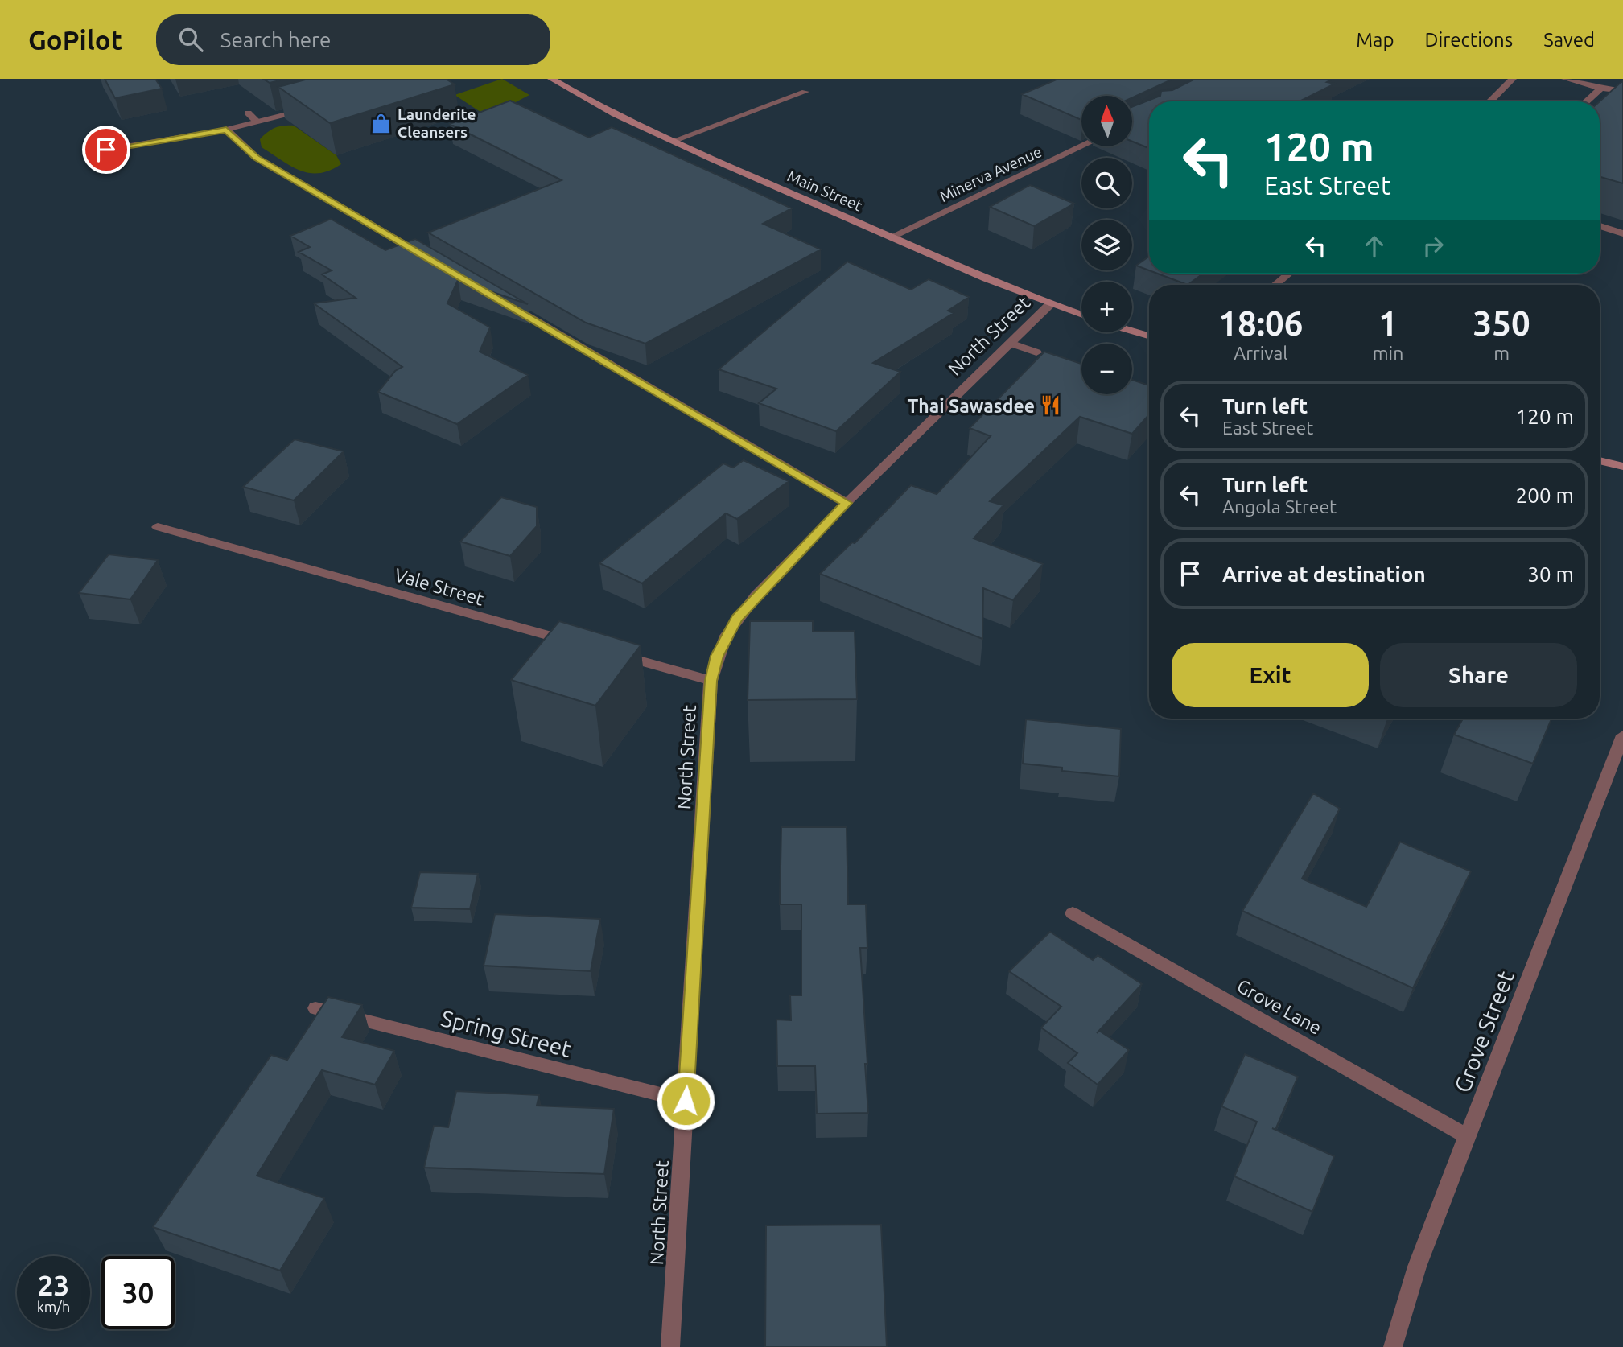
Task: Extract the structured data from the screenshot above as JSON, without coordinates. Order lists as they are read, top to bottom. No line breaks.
{"streets":{"main road":["Main Street"],"street":["Minerva Avenue","North Street","Vale Street","Grove Lane","Grove Street","Spring Street"]},"crossings":[["Minerva Avenue","Main Street"],["Main Street","North Street"],["North Street","Spring Street"],["Grove Lane","Grove Street"]],"places":{"shop":["Launderite Cleansers"],"restaurant":["Thai Sawasdee"]},"north":"top","page":{"header":"GoPilot","search":"Search here","nav":["Map","Directions","Saved"],"map_buttons":["+","−"],"turn":["120 m","East Street"],"eta":["18:06","Arrival","1","min","350","m"],"list":[{"name":"Turn left","note":"East Street","value":"120 m"},{"name":"Turn left","note":"Angola Street","value":"200 m"},{"name":"Arrive at destination","value":"30 m"}],"buttons":["Exit","Share"],"speed":"23 km/h","limit":"30"}}
